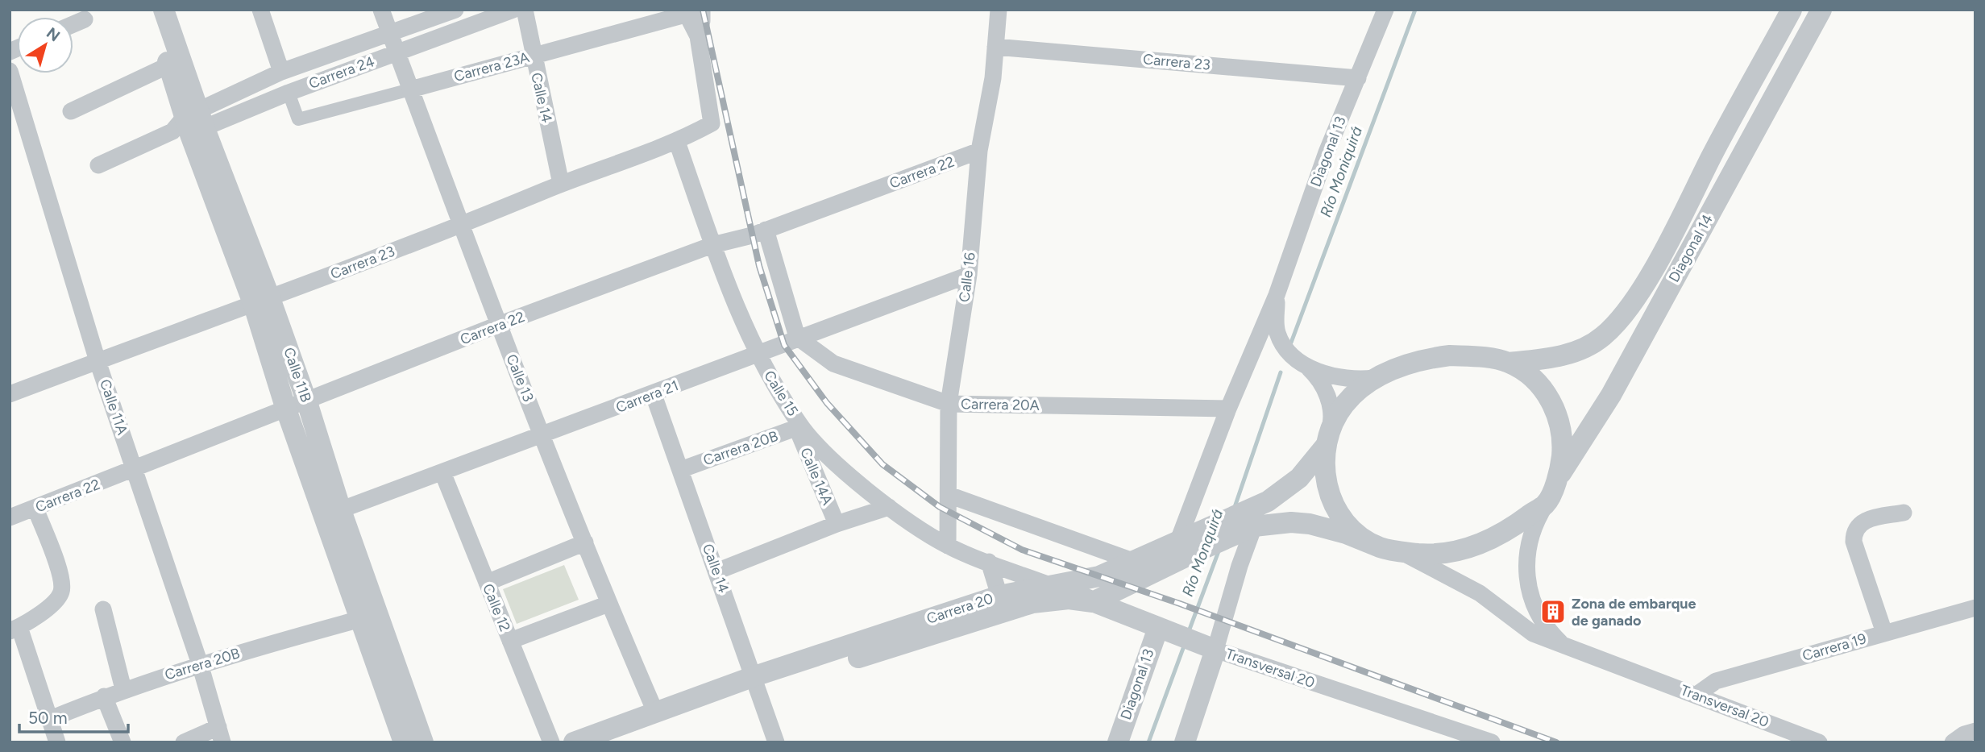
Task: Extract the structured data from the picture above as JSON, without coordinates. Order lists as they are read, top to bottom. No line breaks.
{"streets":{"street":["Carrera 23","Carrera 23A","Carrera 24","Calle 14","Diagonal 13","Carrera 22","Diagonal 14","Calle 16","Calle 11B","Calle 13","Calle 15","Carrera 21","Carrera 20A","Calle 11A","Carrera 20B","Calle 14A","Calle 12","Carrera 20","Carrera 19","Transversal 20"]},"crossings":[["Carrera 23","Carrera 23A"],["Carrera 23","Calle 14"],["Carrera 23","Diagonal 13"],["Carrera 23","Calle 16"],["Carrera 23","Calle 11B"],["Carrera 23","Calle 13"],["Carrera 23","Calle 15"],["Carrera 23","Calle 11A"],["Carrera 23A","Carrera 24"],["Carrera 23A","Calle 14"],["Carrera 23A","Calle 13"],["Carrera 24","Calle 11B"],["Carrera 24","Calle 13"],["Calle 14","Carrera 21"],["Calle 14","Carrera 20B"],["Calle 14","Carrera 20"],["Diagonal 13","Carrera 20A"],["Diagonal 13","Carrera 20"],["Diagonal 13","Transversal 20"],["Carrera 22","Calle 16"],["Carrera 22","Calle 11B"],["Carrera 22","Calle 13"],["Carrera 22","Calle 15"],["Carrera 22","Calle 11A"],["Diagonal 14","Carrera 20"],["Calle 16","Calle 15"],["Calle 16","Carrera 21"],["Calle 16","Carrera 20A"],["Calle 11B","Carrera 21"],["Calle 11B","Carrera 20B"],["Calle 13","Carrera 21"],["Calle 13","Carrera 20"],["Calle 15","Carrera 21"],["Calle 15","Carrera 20B"],["Calle 15","Calle 14A"],["Calle 15","Carrera 20"],["Calle 15","Transversal 20"],["Carrera 21","Carrera 20A"],["Carrera 21","Calle 12"],["Calle 11A","Carrera 20B"],["Carrera 20B","Calle 14A"],["Carrera 20","Transversal 20"],["Carrera 19","Transversal 20"]],"water":["Río Moniquirá","Río Monquirá"],"places":{"building":["Zona de embarque de ganado"]},"scale_bar":"50 m","north":"top right"}
